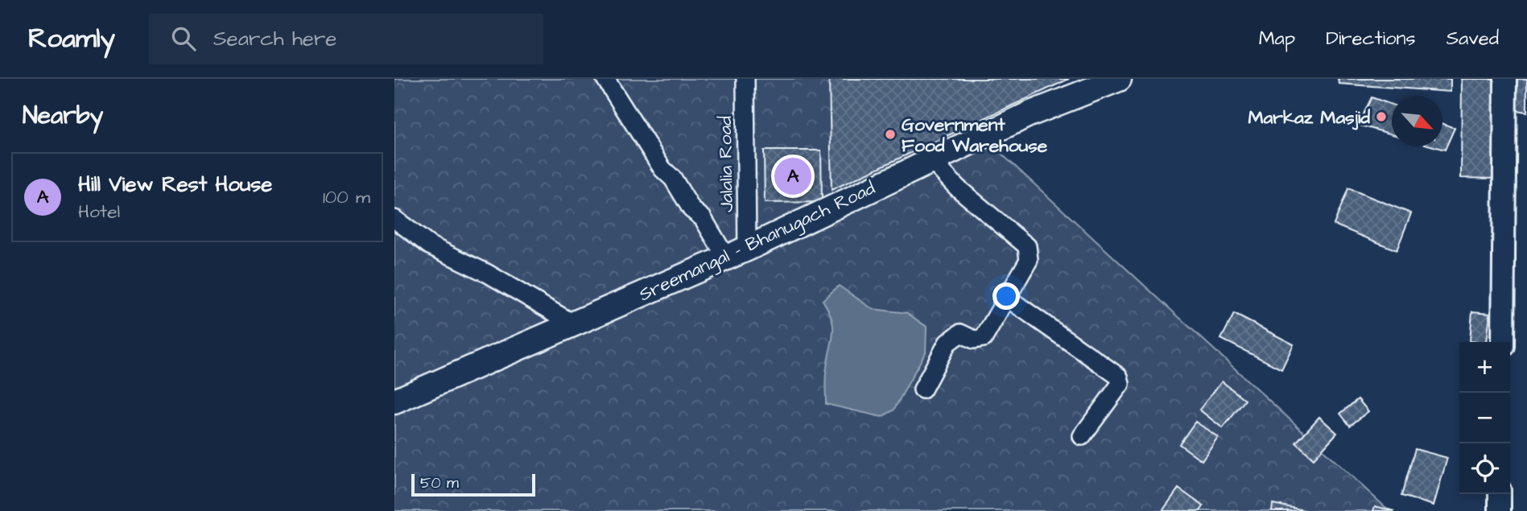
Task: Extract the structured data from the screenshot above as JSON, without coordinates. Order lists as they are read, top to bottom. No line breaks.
{"streets":{"main road":["Sreemangal - Bhanugach Road"],"street":["Jalalia Road"]},"crossings":[["Jalalia Road","Sreemangal - Bhanugach Road"]],"places":["Markaz Masjid","Government Food Warehouse"],"scale_bar":"50 m","north":"bottom right","page":{"header":"Roamly","search":"Search here","nav":["Map","Directions","Saved"],"heading":"Nearby","list":[{"mark":"A","name":"Hill View Rest House","note":"Hotel","value":"100 m"}],"pins":"A","map_buttons":["+","−"],"scale":"50 m"}}
